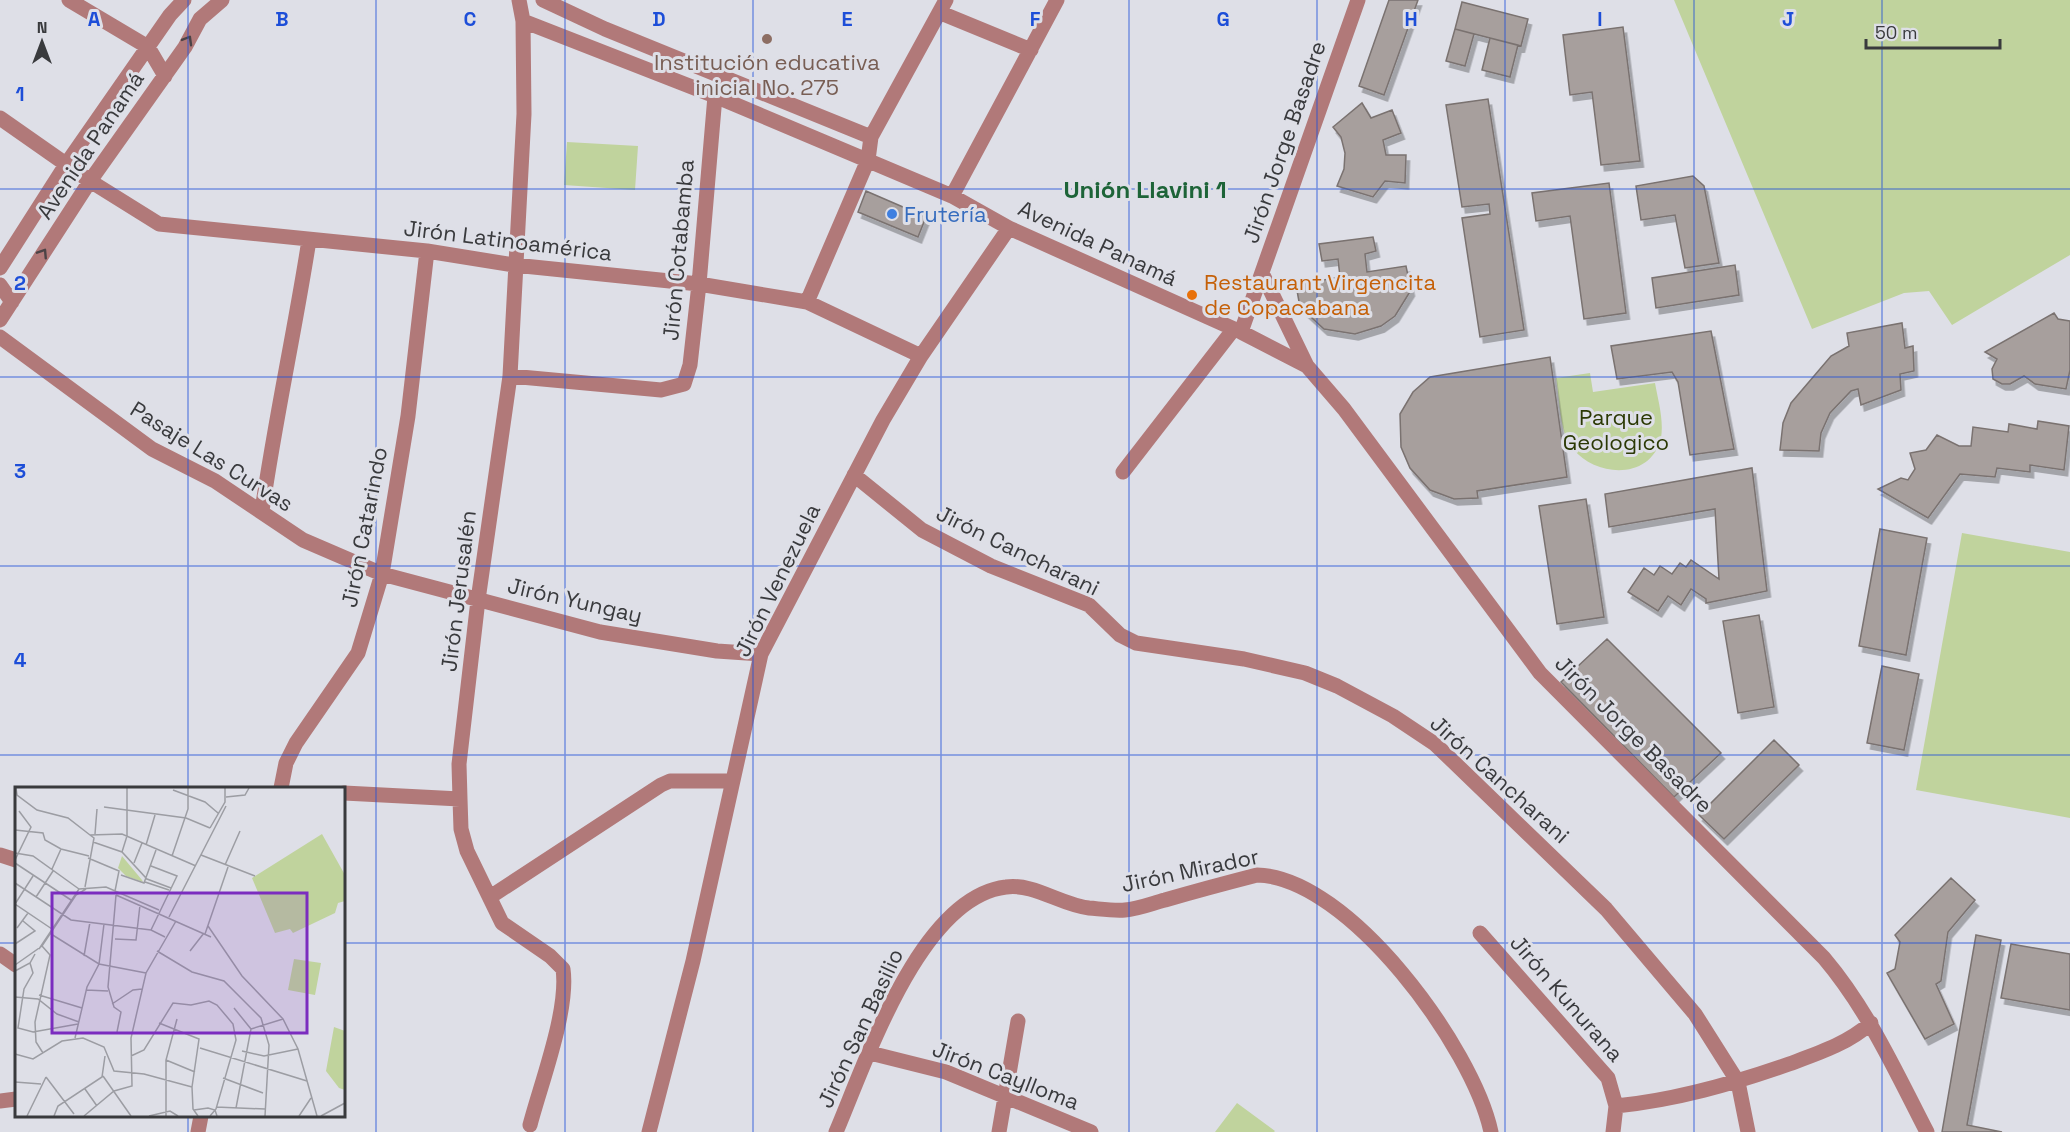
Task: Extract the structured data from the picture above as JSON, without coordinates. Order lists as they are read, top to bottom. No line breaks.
{"streets":{"street":["Jirón Jorge Basadre","Avenida Panamá","Jirón Latinoamérica","Jirón Cotabamba","Pasaje Las Curvas","Jirón Catarindo","Jirón Cancharani","Jirón Venezuela","Jirón Jerusalén","Jirón Yungay","Jirón Mirador","Jirón Kunurana","Jirón San Basilio","Jirón Caylloma"]},"crossings":[["Jirón Jorge Basadre","Avenida Panamá"],["Avenida Panamá","Jirón Latinoamérica"],["Avenida Panamá","Jirón Cotabamba"],["Avenida Panamá","Jirón Venezuela"],["Avenida Panamá","Jirón Jerusalén"],["Jirón Latinoamérica","Jirón Cotabamba"],["Jirón Latinoamérica","Jirón Catarindo"],["Jirón Latinoamérica","Jirón Venezuela"],["Jirón Latinoamérica","Jirón Jerusalén"],["Jirón Cotabamba","Jirón Jerusalén"],["Pasaje Las Curvas","Jirón Catarindo"],["Pasaje Las Curvas","Jirón Yungay"],["Jirón Catarindo","Jirón Yungay"],["Jirón Cancharani","Jirón Venezuela"],["Jirón Venezuela","Jirón Yungay"],["Jirón Jerusalén","Jirón Yungay"],["Jirón Mirador","Jirón San Basilio"],["Jirón San Basilio","Jirón Caylloma"]],"districts":["Unión Llavini 1"],"parks":["Parque Geologico"],"places":["Institución educativa inicial No. 275","Frutería","Restaurant Virgencita de Copacabana"],"scale_bar":"50 m","north":"top","grid":{"columns":["A","B","C","D","E","F","G","H","I","J"],"rows":["1","2","3","4"]}}
